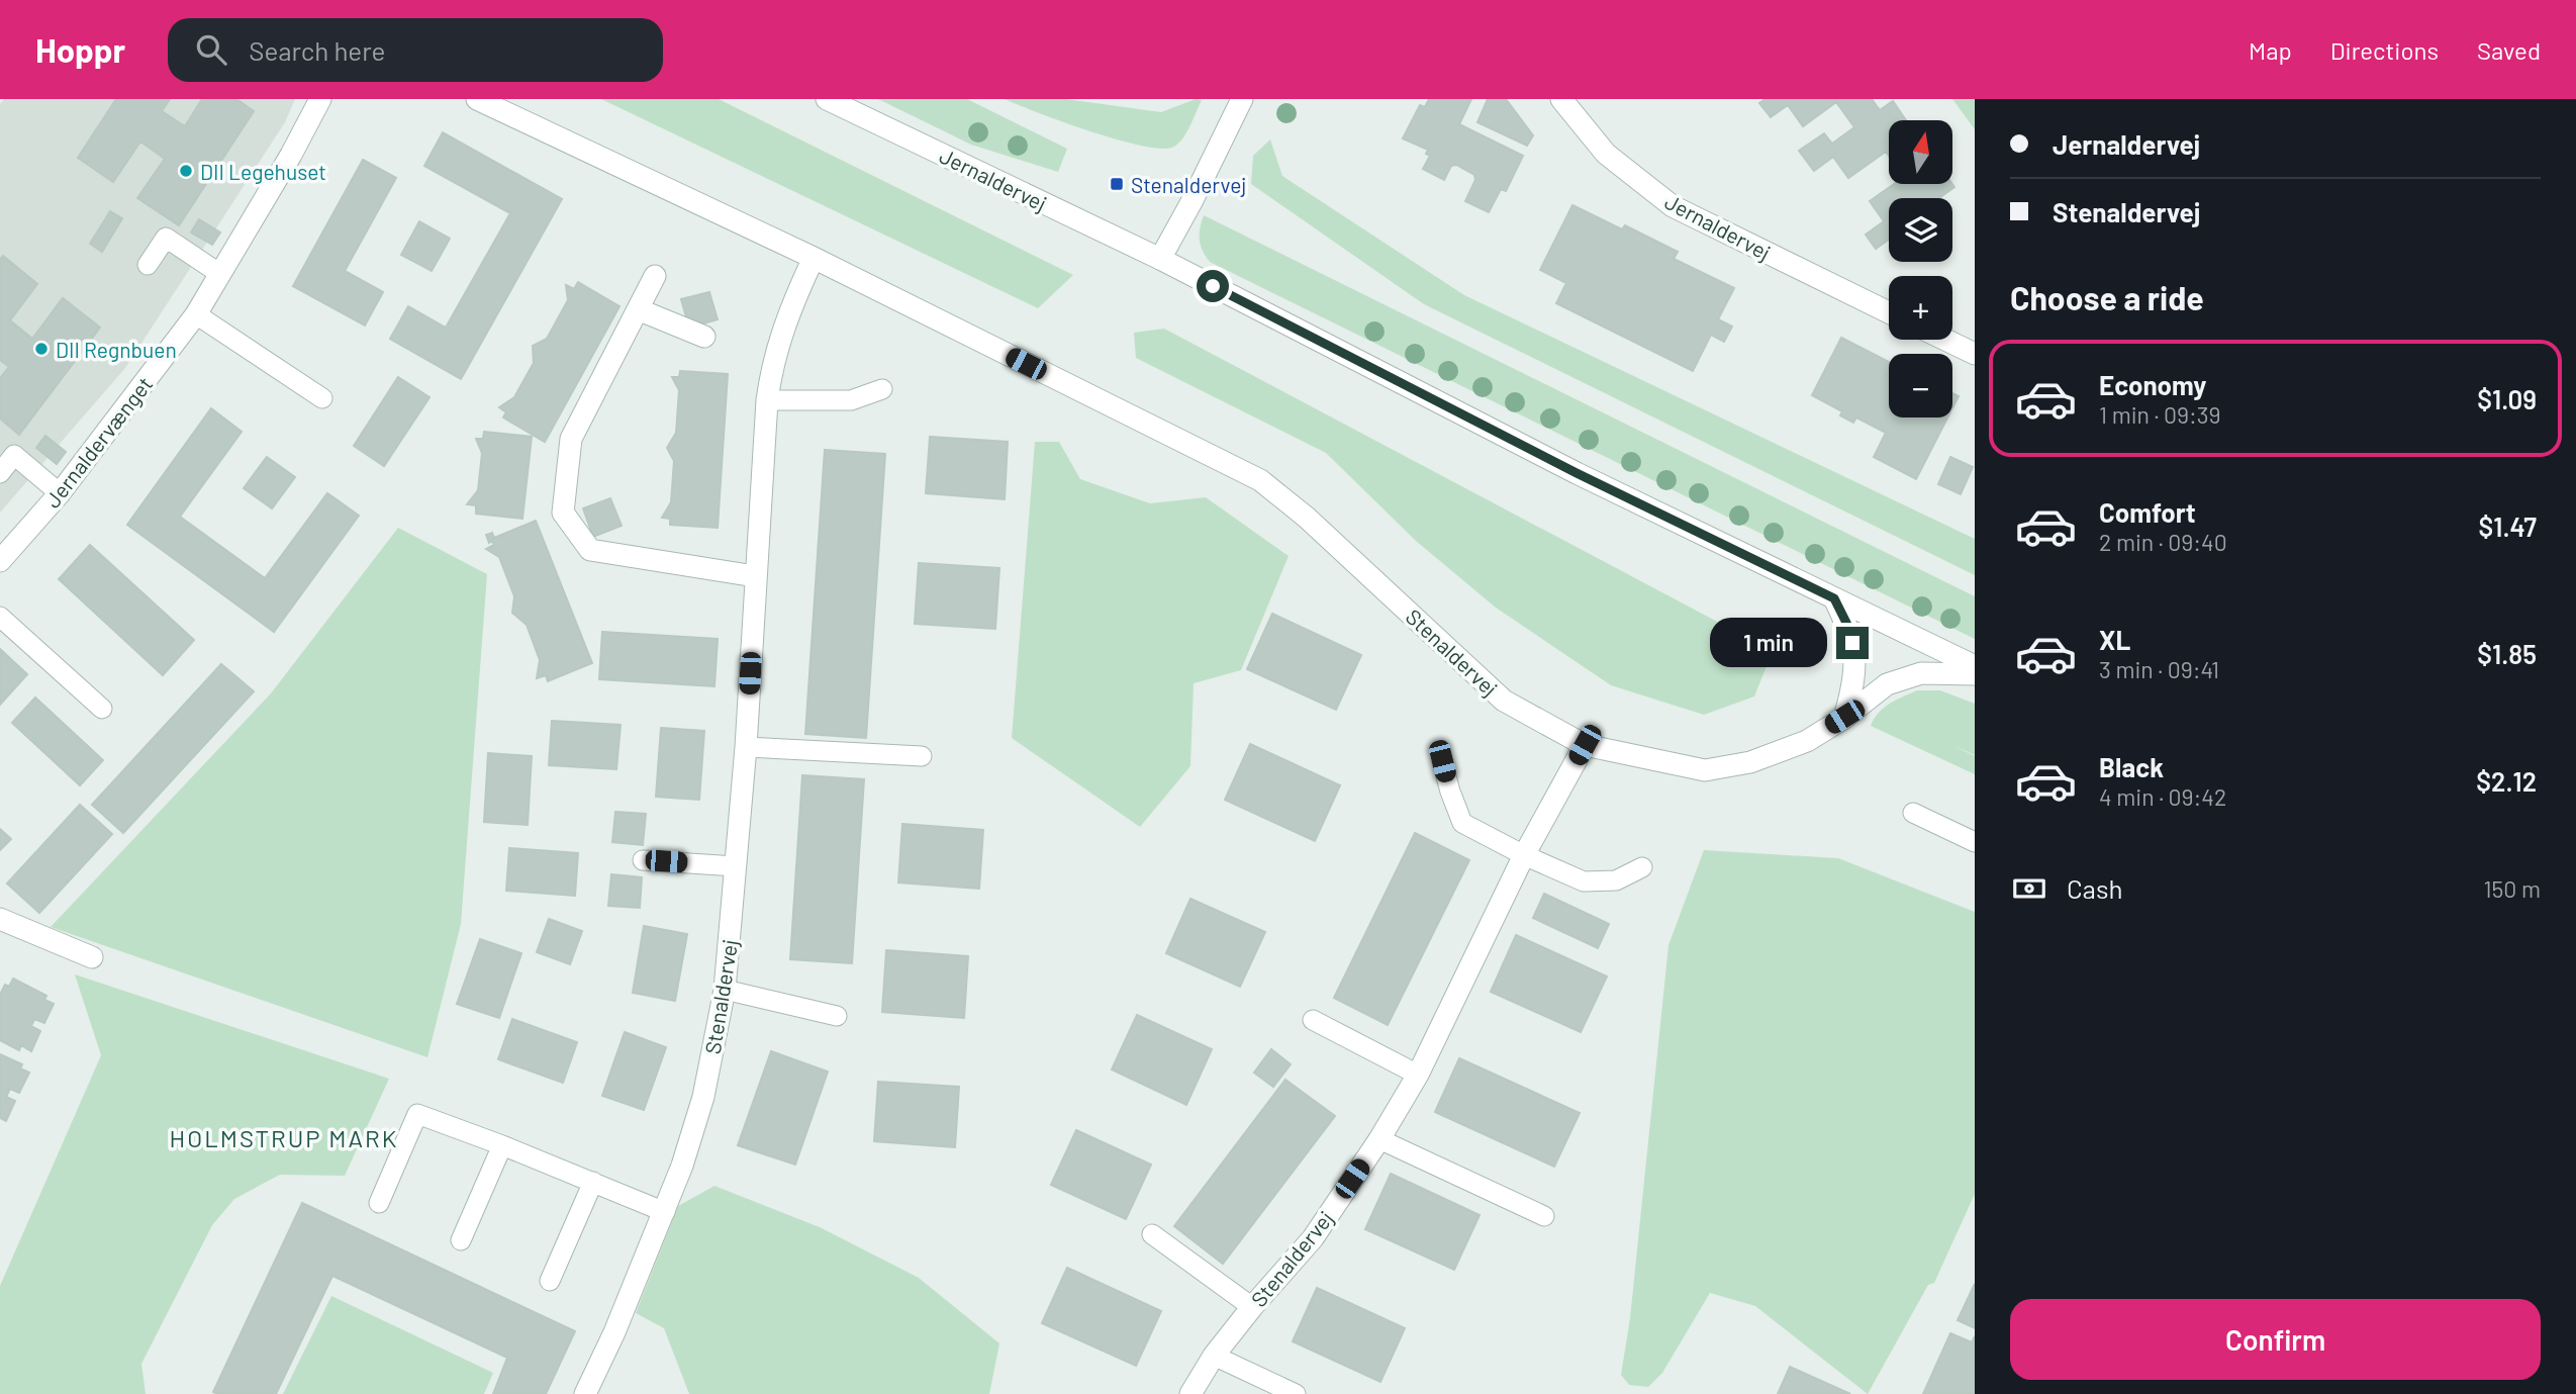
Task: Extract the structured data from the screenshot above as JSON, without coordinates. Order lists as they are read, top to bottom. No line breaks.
{"streets":{"street":["Jernaldervej","Jernaldervænget","Stenaldervej"]},"districts":["HOLMSTRUP MARK"],"places":{"other":["DII Legehuset","DII Regnbuen"],"transit":["Stenaldervej"]},"north":"top","page":{"header":"Hoppr","search":"Search here","nav":["Map","Directions","Saved"],"banner":["Jernaldervej","Stenaldervej"],"map_buttons":["+","−"],"heading":"Choose a ride","list":[{"name":"Economy","note":"1 min · 09:39","value":"$1.09"},{"name":"Comfort","note":"2 min · 09:40","value":"$1.47"},{"name":"XL","note":"3 min · 09:41","value":"$1.85"},{"name":"Black","note":"4 min · 09:42","value":"$2.12"}],"bubble":"1 min","pay":["Cash","150 m"],"buttons":"Confirm"}}
